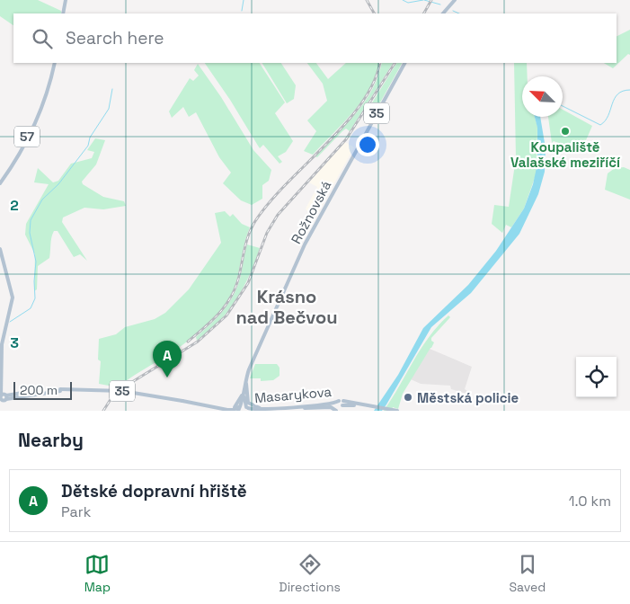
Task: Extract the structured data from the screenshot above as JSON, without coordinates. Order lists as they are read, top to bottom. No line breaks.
{"streets":{"main road":["35","57","Rožnovská","Masarykova"]},"crossings":[["35","Rožnovská"],["35","Masarykova"],["Rožnovská","Masarykova"]],"districts":["Krásno nad Bečvou"],"places":["Koupaliště Valašské meziříčí","Městská policie"],"scale_bar":"200 m","north":"top left","page":{"search":"Search here","pins":"A","scale":"200 m","heading":"Nearby","list":[{"mark":"A","name":"Dětské dopravní hřiště","note":"Park","value":"1.0 km"}],"nav":["Map","Directions","Saved"]},"grid":{"rows":["2","3"]}}
